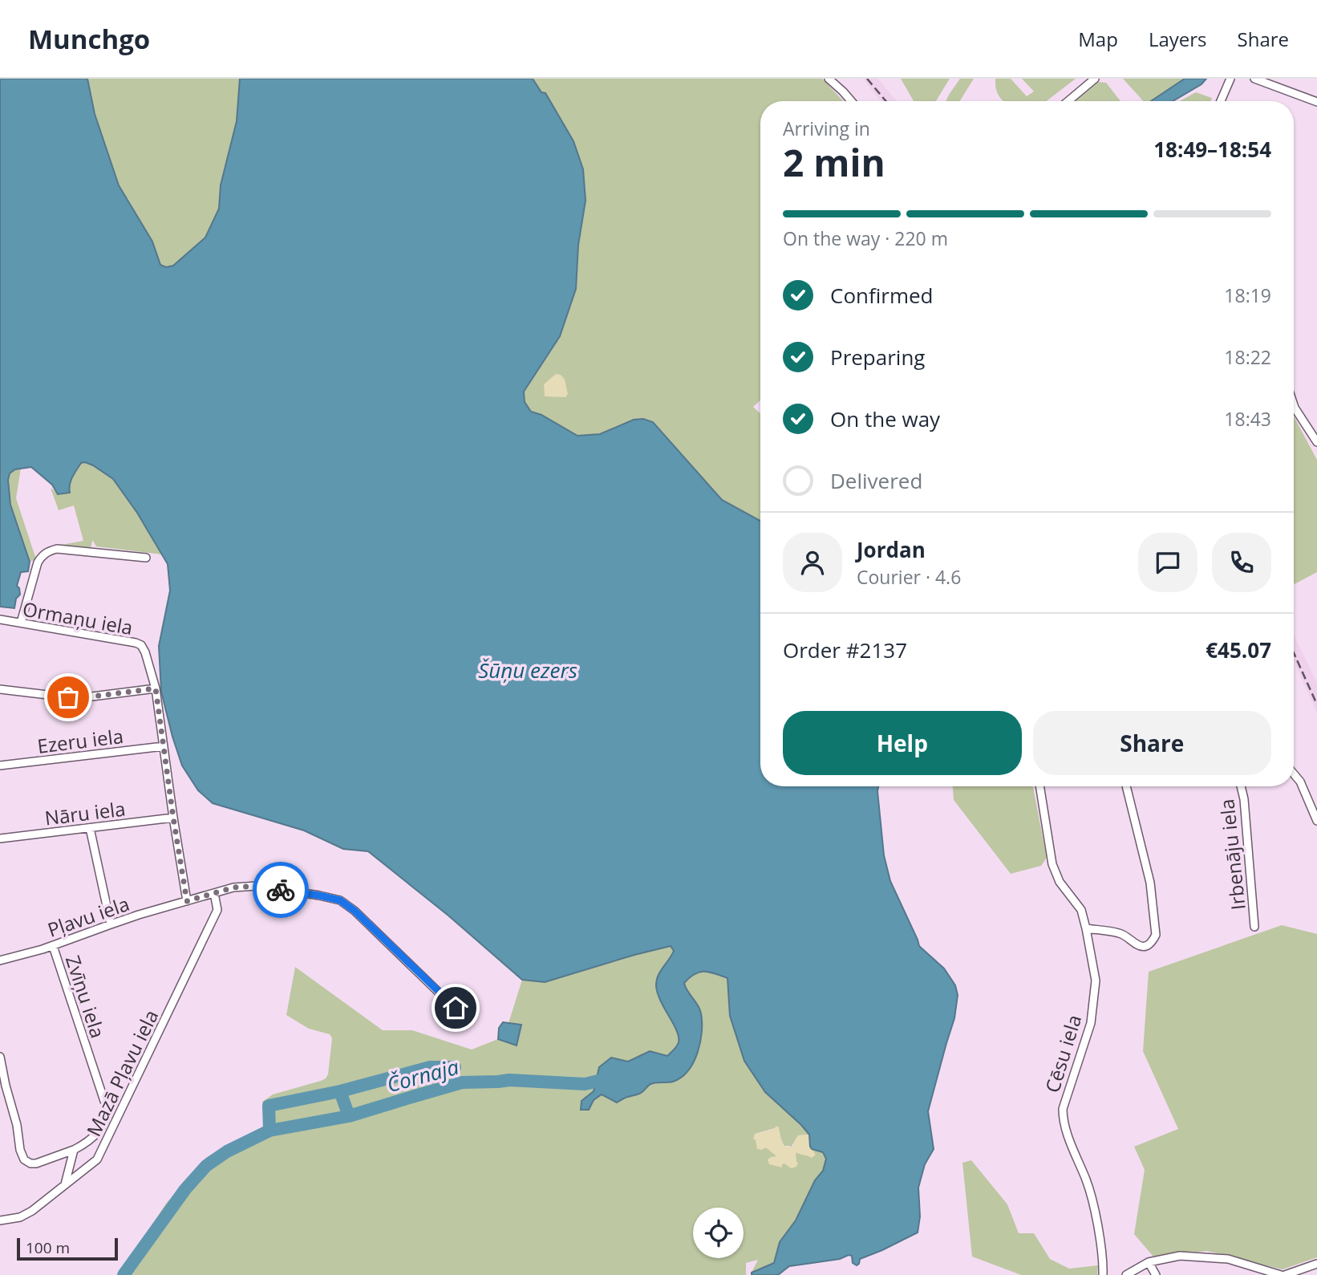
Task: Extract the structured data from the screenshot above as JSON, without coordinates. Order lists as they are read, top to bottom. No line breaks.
{"streets":{"street":["Ormaņu iela","Ezeru iela","Nāru iela","Irbenāju iela","Pļavu iela","Zvīņu iela","Cēsu iela","Mazā Pļavu iela"]},"crossings":[["Pļavu iela","Zvīņu iela"],["Pļavu iela","Mazā Pļavu iela"]],"water":["Šūņu ezers","Čornaja"],"scale_bar":"100 m","page":{"header":"Munchgo","nav":["Map","Layers","Share"],"heading":["2 min","Arriving in","18:49–18:54"],"panel":["Jordan","Courier · 4.6","Order #2137","€45.07"],"bar":"On the way · 220 m","list":[["Confirmed","18:19"],["Preparing","18:22"],["On the way","18:43"],"Delivered"],"buttons":["Help","Share"],"scale":"100 m"}}
